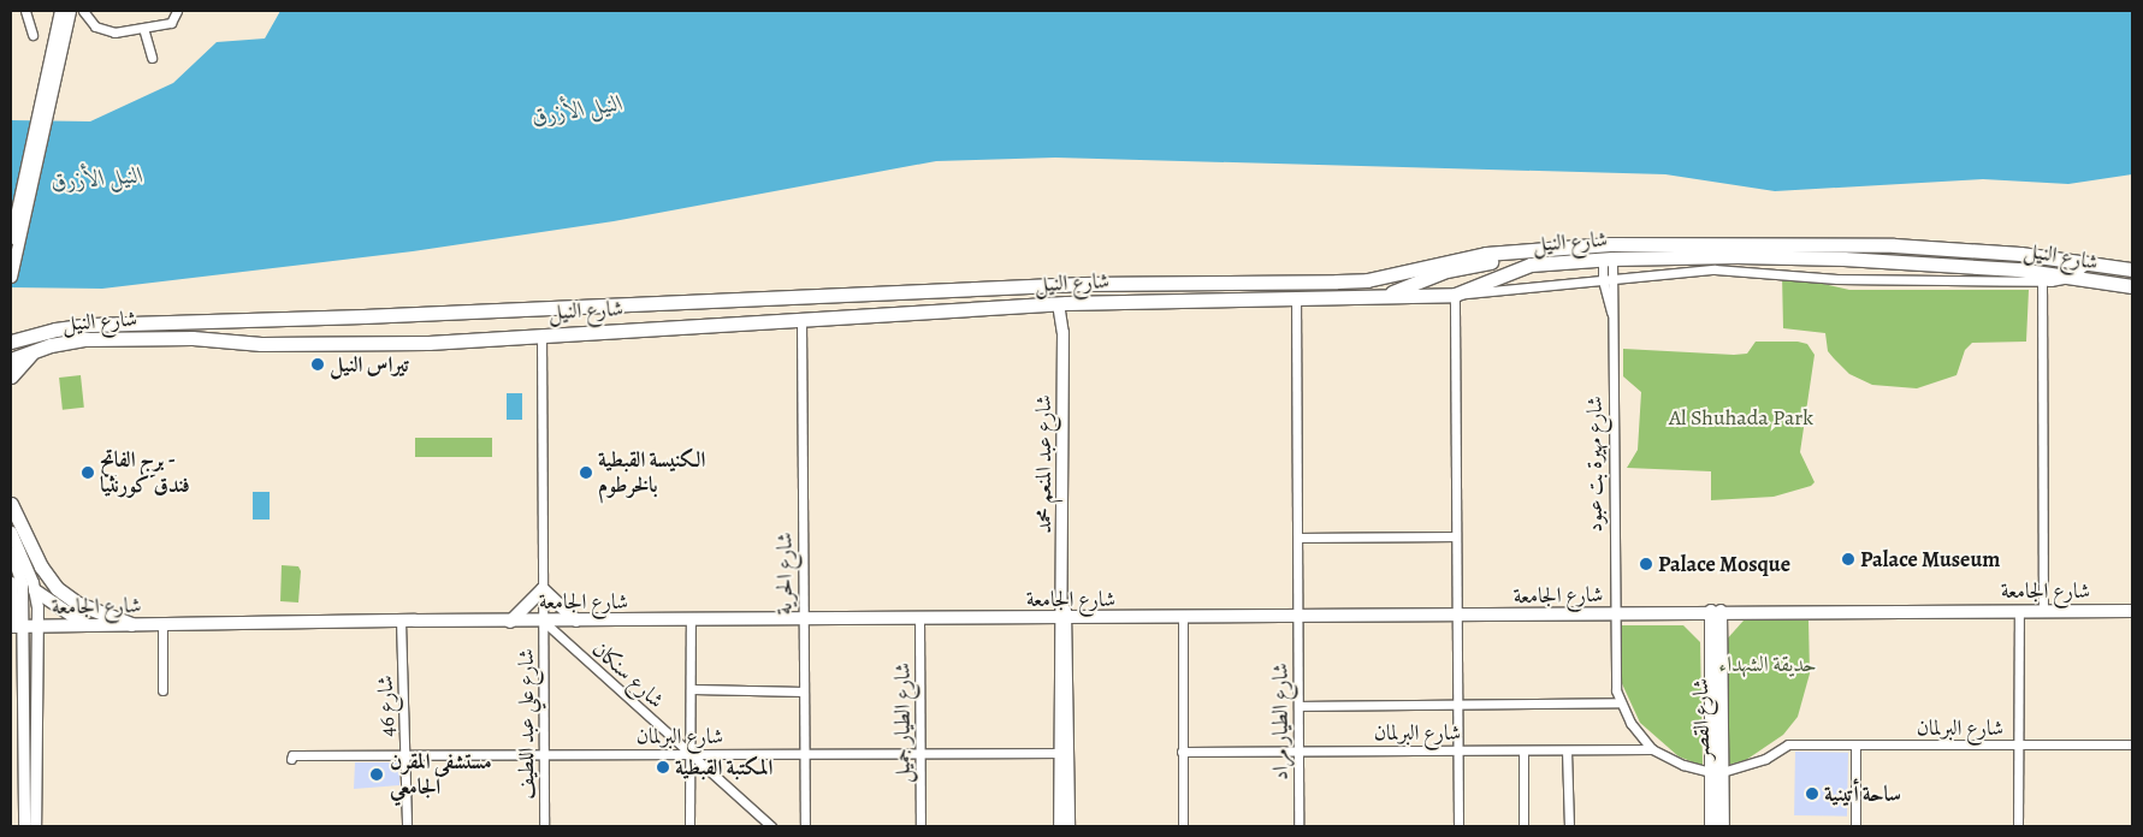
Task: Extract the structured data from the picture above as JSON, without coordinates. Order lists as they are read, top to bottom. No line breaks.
{"streets":{"main road":["شارع النيل","شارع الجامعة","شارع القصر"],"street":["شارع عبد المنعم محمد","شارع مهيرة بت عبود","شارع الحرية","شارع سنكان","شارع 46","شارع الطيار مراد","شارع الطيار جميل","شارع علي عبد اللطيف","شارع البرلمان"]},"crossings":[["شارع النيل","شارع عبد المنعم محمد"],["شارع النيل","شارع الحرية"],["شارع النيل","شارع الطيار مراد"],["شارع النيل","شارع علي عبد اللطيف"],["شارع عبد المنعم محمد","شارع الجامعة"],["شارع عبد المنعم محمد","شارع البرلمان"],["شارع مهيرة بت عبود","شارع الجامعة"],["شارع الحرية","شارع الجامعة"],["شارع الحرية","شارع البرلمان"],["شارع الجامعة","شارع سنكان"],["شارع الجامعة","شارع 46"],["شارع الجامعة","شارع القصر"],["شارع الجامعة","شارع الطيار مراد"],["شارع الجامعة","شارع الطيار جميل"],["شارع الجامعة","شارع علي عبد اللطيف"],["شارع سنكان","شارع علي عبد اللطيف"],["شارع سنكان","شارع البرلمان"],["شارع 46","شارع البرلمان"],["شارع القصر","شارع البرلمان"],["شارع الطيار مراد","شارع البرلمان"],["شارع الطيار جميل","شارع البرلمان"],["شارع علي عبد اللطيف","شارع البرلمان"]],"water":["النيل الأزرق"],"parks":["Al Shuhada Park","حديقة الشهداء"],"places":["تيراس النيل","برج الفاتح - فندق كورنثيا","الكنيسة القبطية بالخرطوم","Palace Museum","Palace Mosque","المكتبة القبطية","مستشفى المقرن الجامعي","ساحة أتينية"]}
